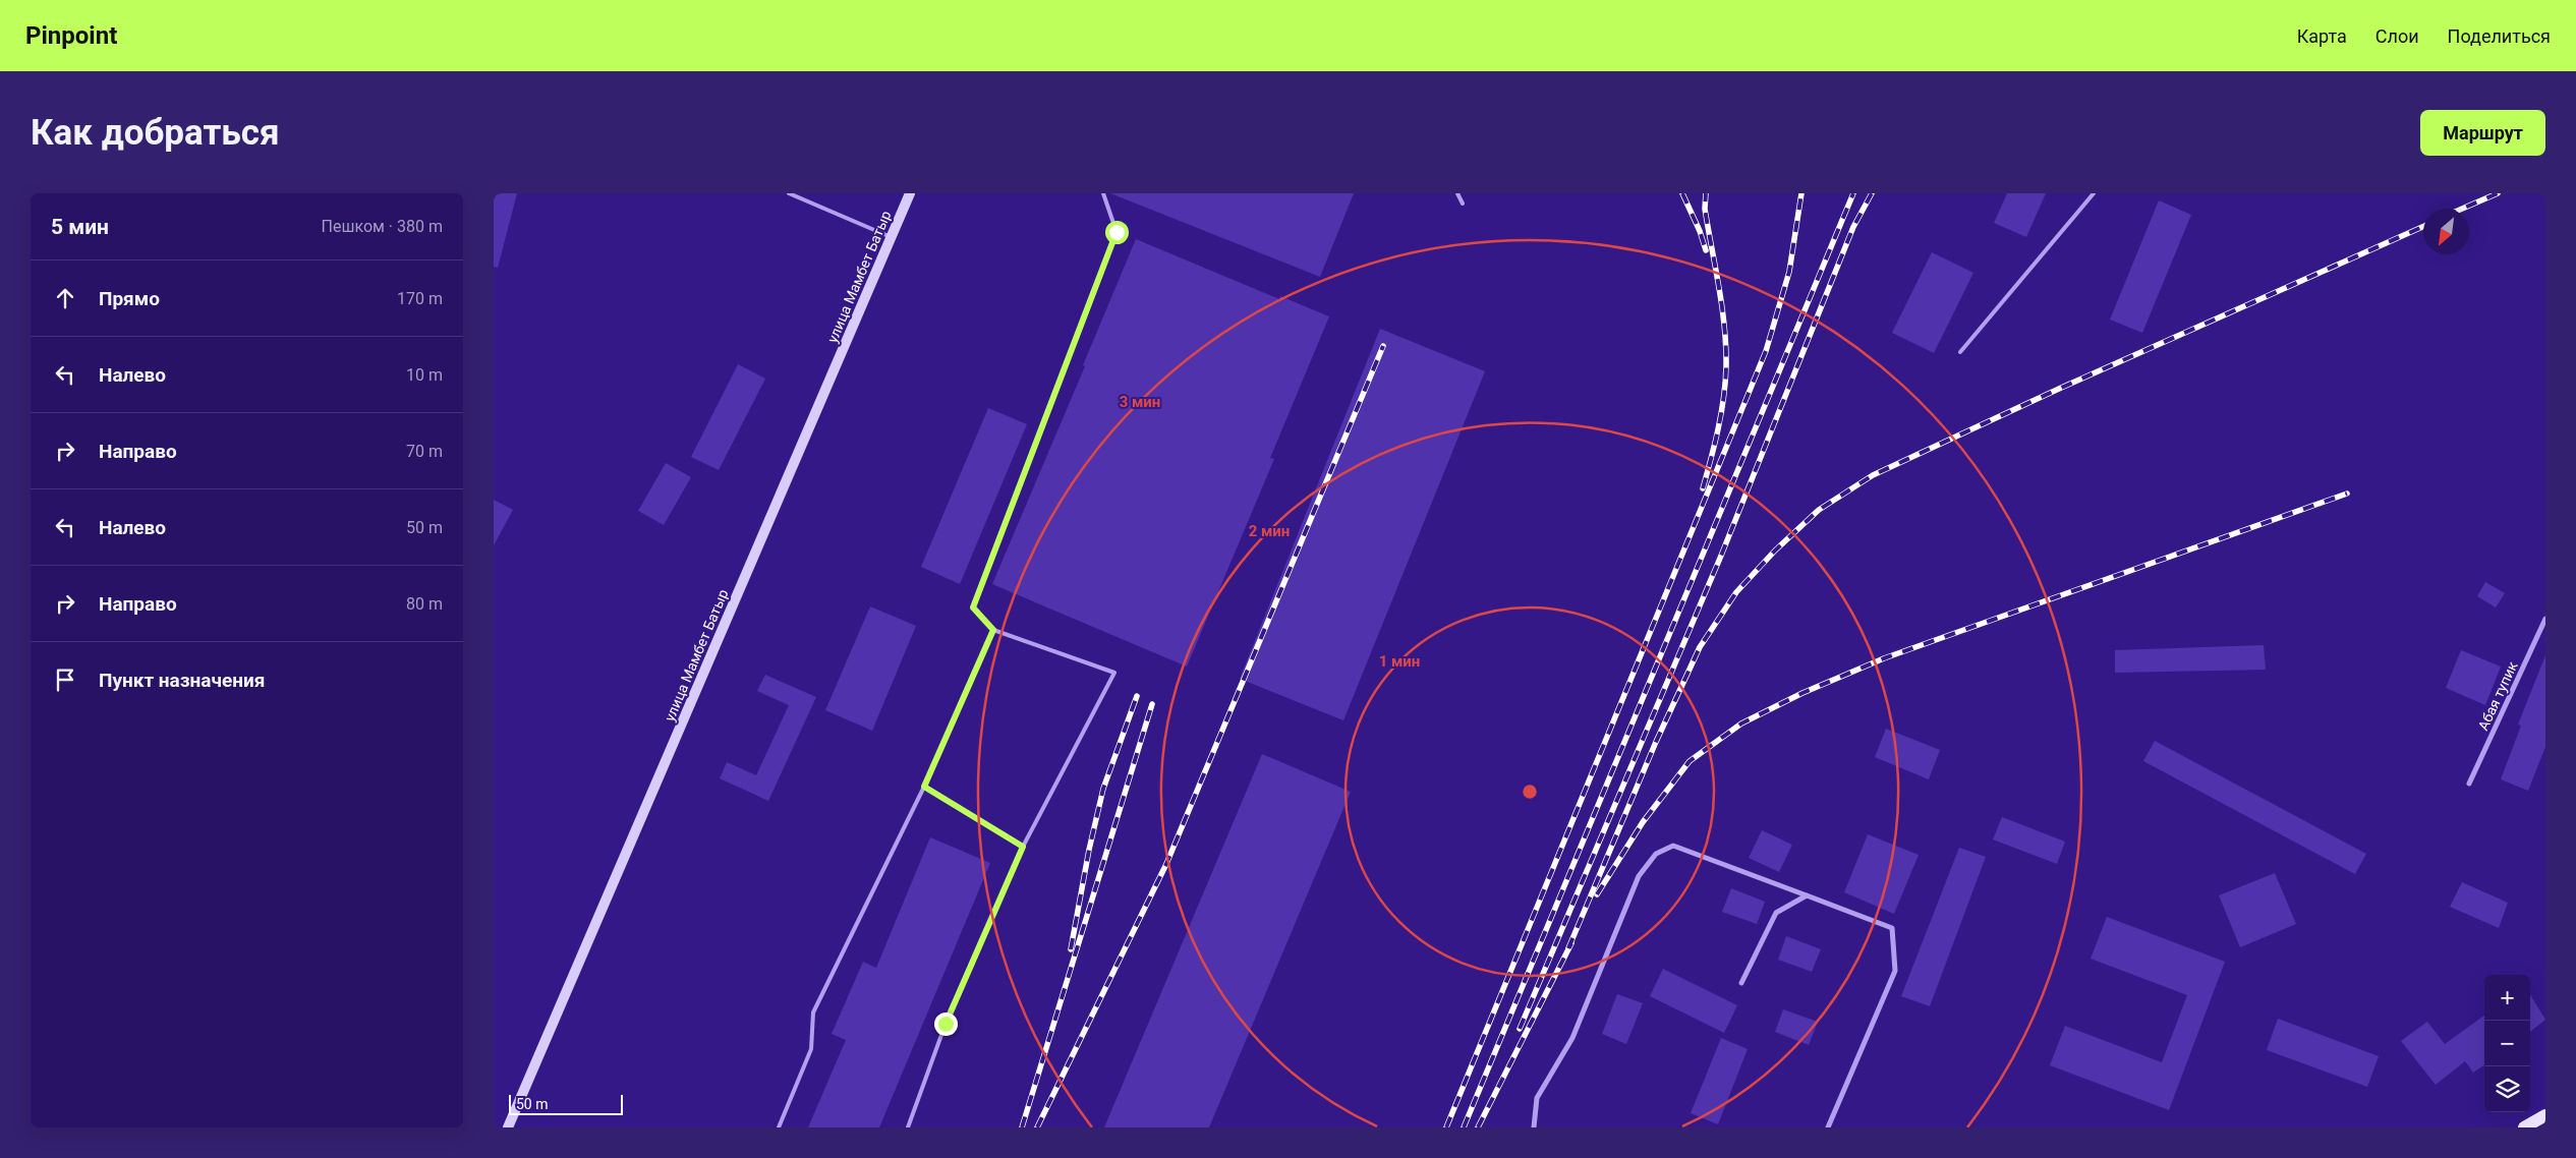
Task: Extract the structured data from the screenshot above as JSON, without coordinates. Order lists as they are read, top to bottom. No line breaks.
{"streets":{"main road":["улица Мамбет Батыр"],"street":["Абая тупик"]},"scale_bar":"50 m","north":"bottom left","page":{"header":"Pinpoint","nav":["Карта","Слои","Поделиться"],"buttons":"Маршрут","title":"Как добраться","heading":["5 мин","Пешком · 380 m"],"list":[["Прямо","170 m"],["Налево","10 m"],["Направо","70 m"],["Налево","50 m"],["Направо","80 m"],"Пункт назначения"],"map_buttons":["+","−"],"scale":"50 m"},"rings":["3 мин","2 мин","1 мин"]}
